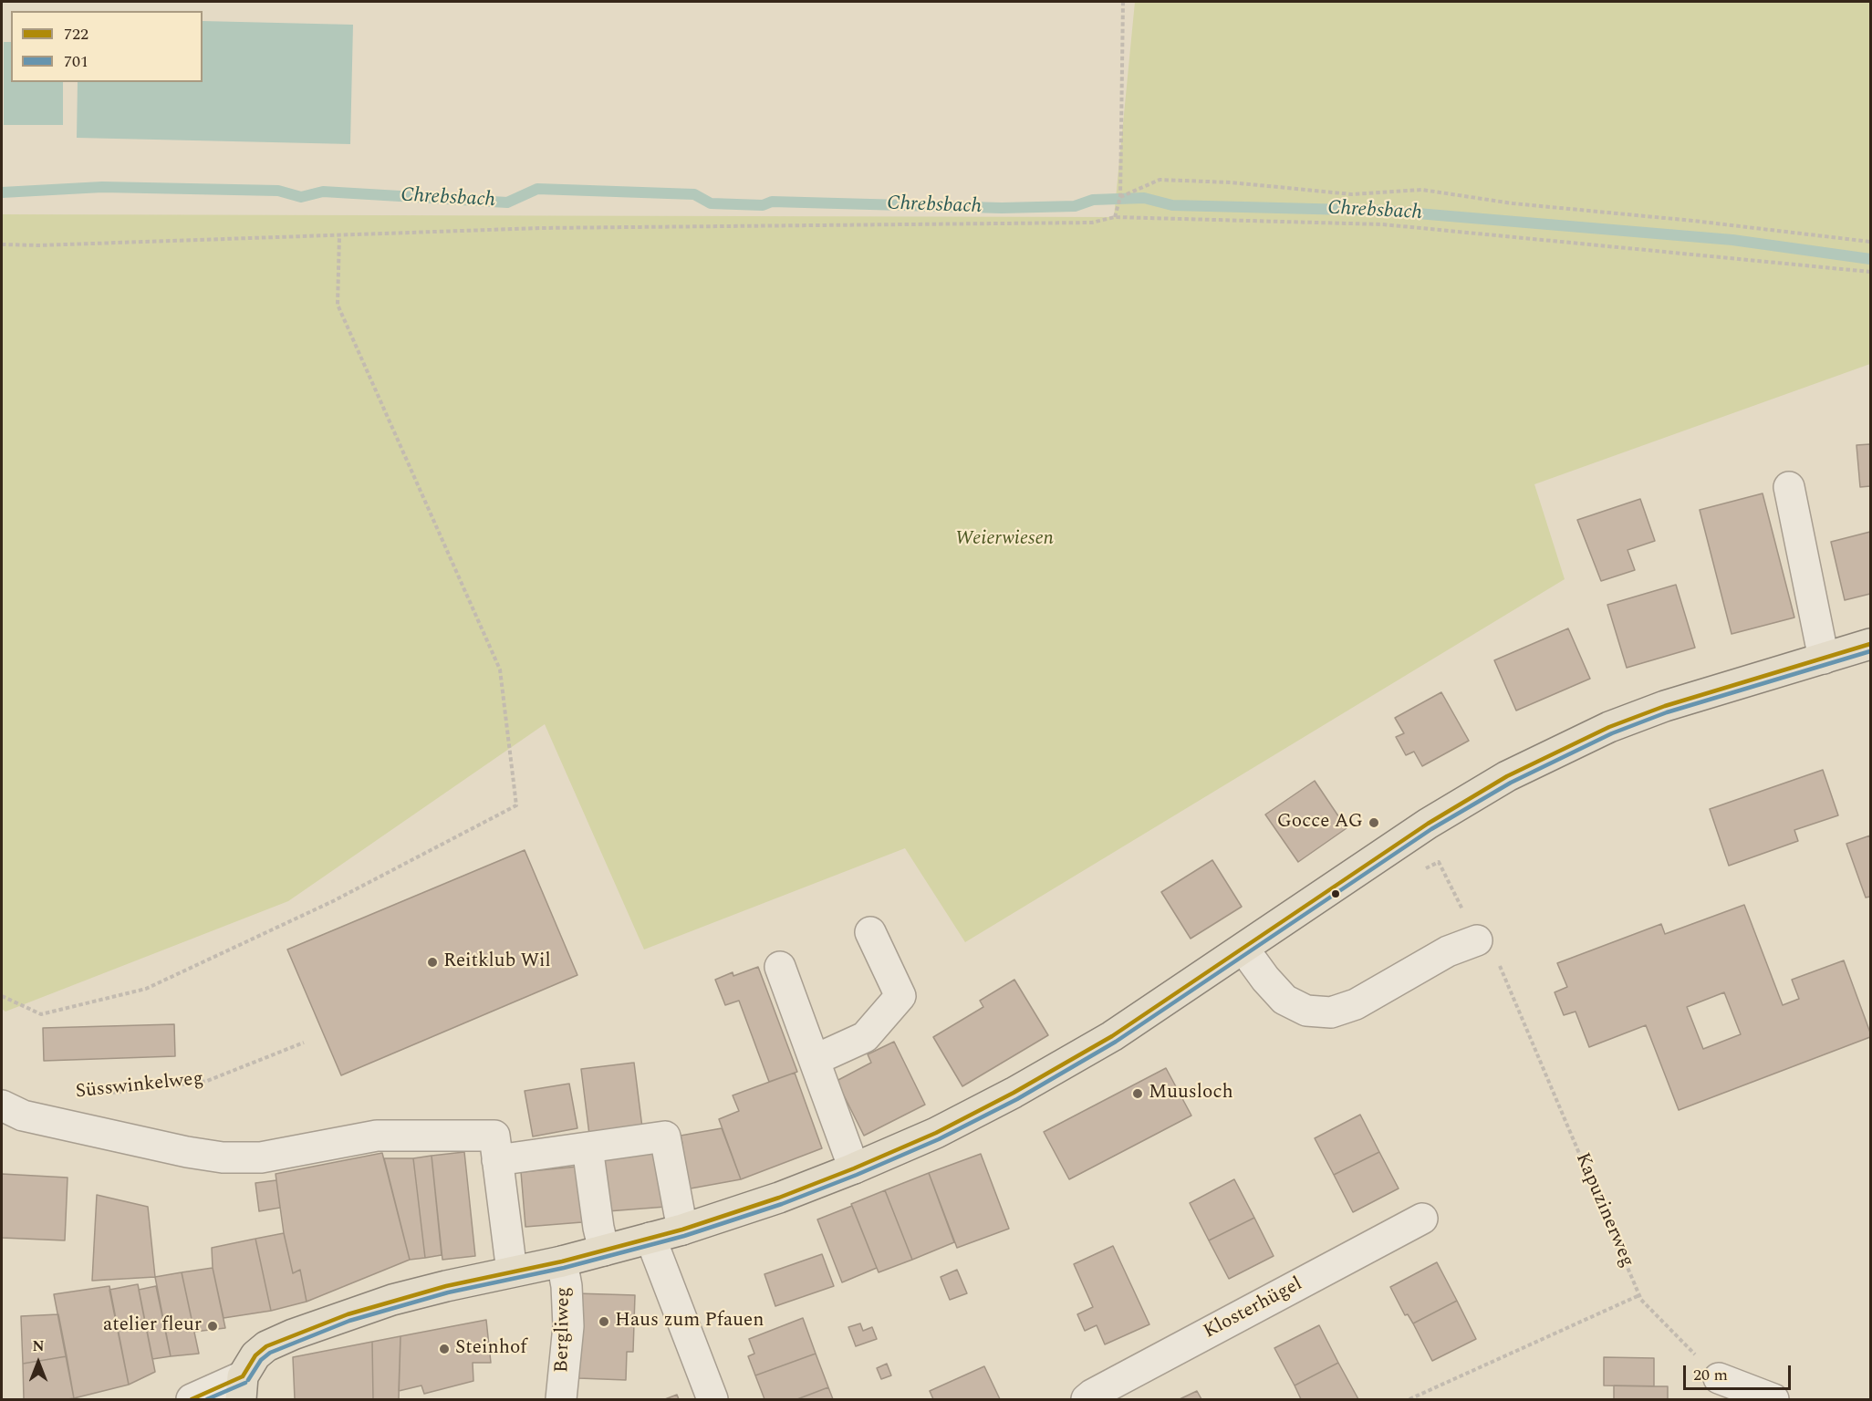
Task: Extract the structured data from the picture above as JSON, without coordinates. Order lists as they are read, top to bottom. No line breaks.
{"streets":{"street":["Klosterhügel","Bergliweg"],"path":["Süsswinkelweg","Kapuzinerweg"]},"water":["Chrebsbach"],"parks":["Weierwiesen"],"places":["Gocce AG","Reitklub Wil","Muusloch","Haus zum Pfauen","atelier fleur","Steinhof"],"lines":["transit line 722","transit line 701"],"legend":["722","701"],"scale_bar":"20 m","north":"top"}
